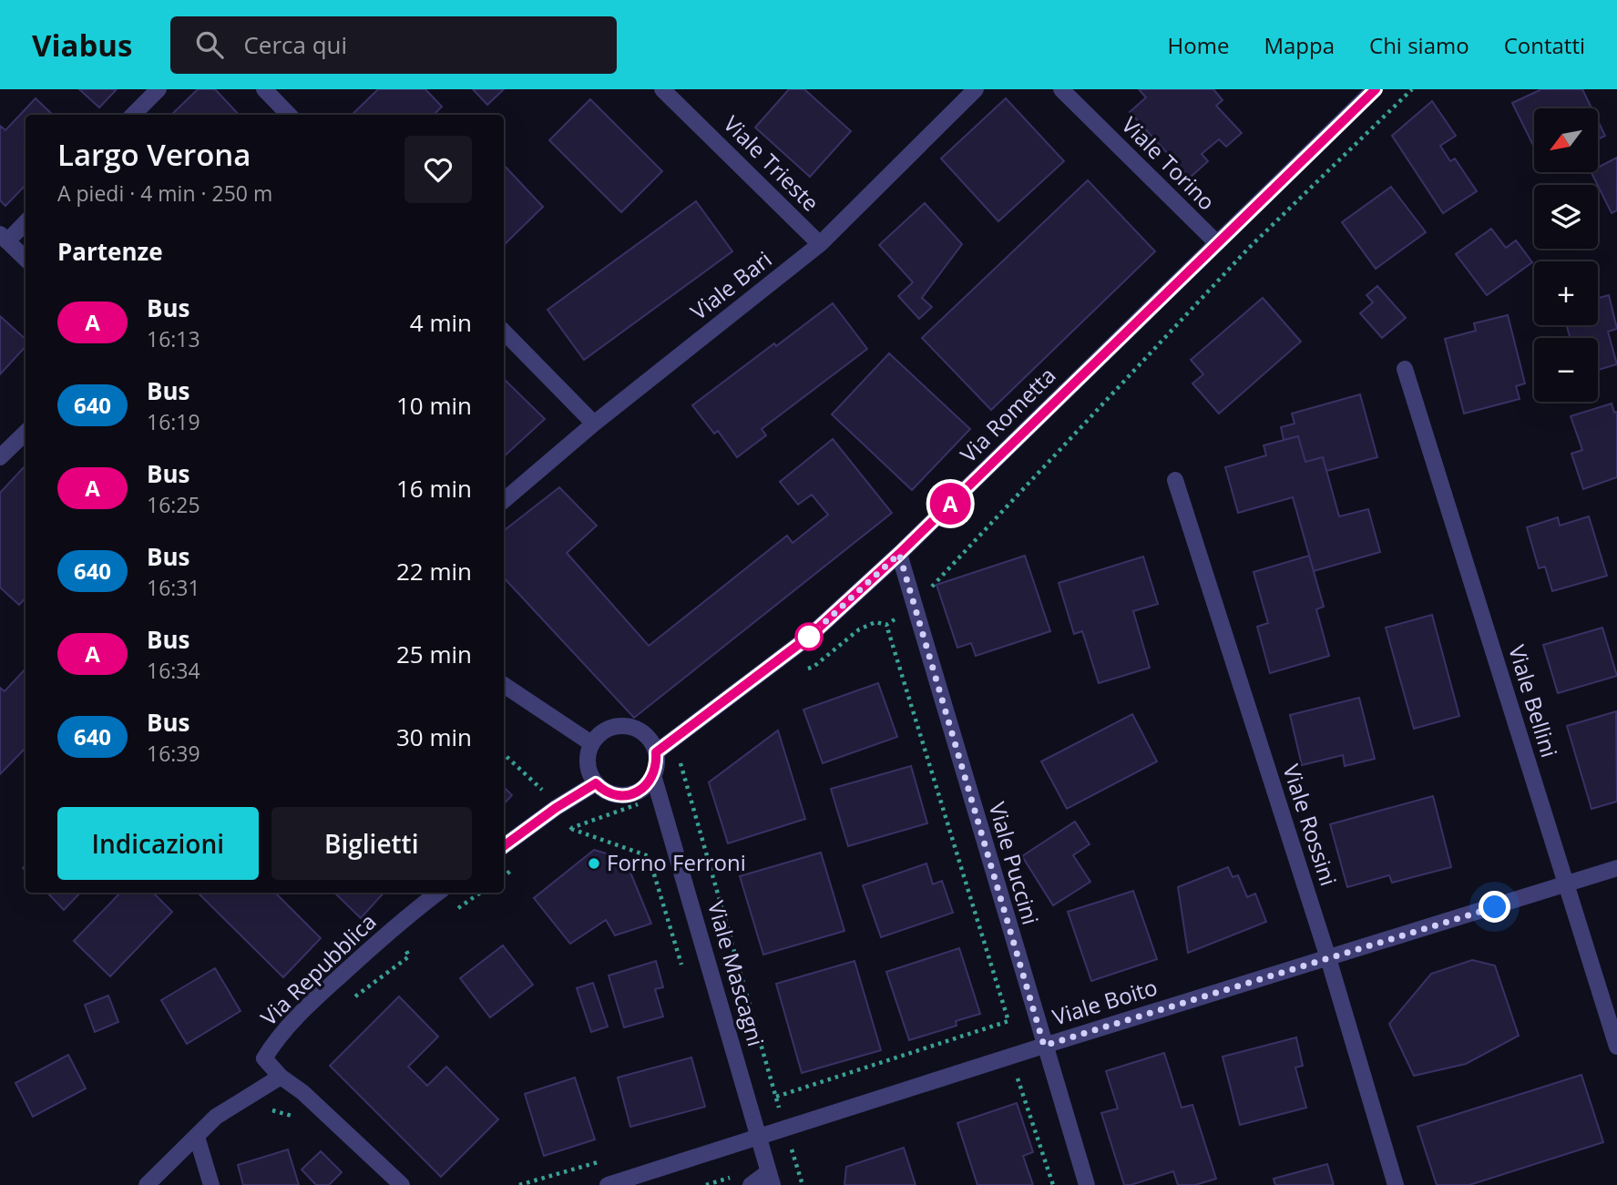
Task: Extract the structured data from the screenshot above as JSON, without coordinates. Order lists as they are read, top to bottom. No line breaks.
{"streets":{"street":["Viale Trieste","Viale Torino","Viale Bari","Via Rometta","Viale Bellini","Viale Rossini","Viale Puccini","Via Repubblica","Viale Mascagni","Viale Boito"]},"crossings":[["Viale Trieste","Viale Bari"],["Viale Torino","Via Rometta"],["Via Rometta","Viale Puccini"],["Via Rometta","Viale Mascagni"],["Viale Bellini","Viale Boito"],["Viale Rossini","Viale Boito"],["Viale Puccini","Viale Boito"],["Viale Mascagni","Viale Boito"]],"places":["Forno Ferroni"],"lines":["bus line A"],"north":"bottom left","page":{"header":"Viabus","search":"Cerca qui","nav":["Home","Mappa","Chi siamo","Contatti"],"on_map":"A","map_buttons":["+","−"],"heading":[["Largo Verona","A piedi · 4 min · 250 m"],"Partenze"],"list":[{"mark":"A","name":"Bus","note":"16:13","value":"4 min"},{"mark":"640","name":"Bus","note":"16:19","value":"10 min"},{"mark":"A","name":"Bus","note":"16:25","value":"16 min"},{"mark":"640","name":"Bus","note":"16:31","value":"22 min"},{"mark":"A","name":"Bus","note":"16:34","value":"25 min"},{"mark":"640","name":"Bus","note":"16:39","value":"30 min"}],"buttons":["Indicazioni","Biglietti"]}}
